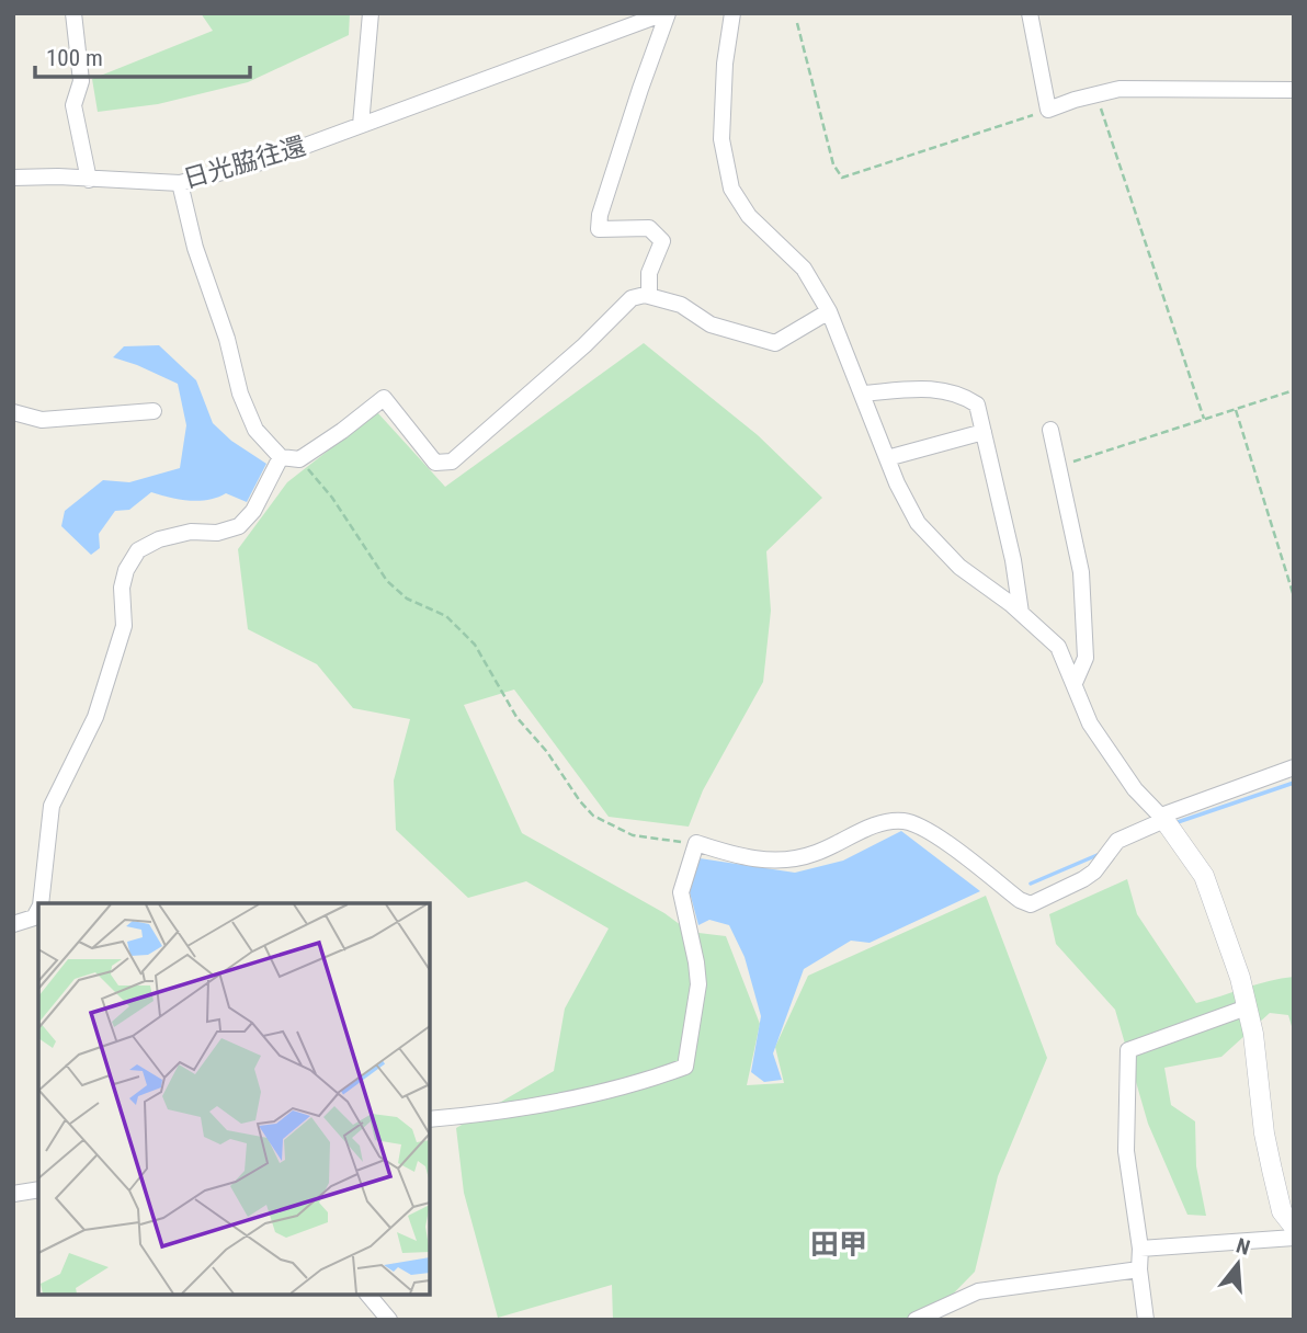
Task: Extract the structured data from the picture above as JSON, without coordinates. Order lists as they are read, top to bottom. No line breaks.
{"streets":{"street":["日光脇往還"]},"districts":["田甲"],"scale_bar":"100 m","north":"top"}
